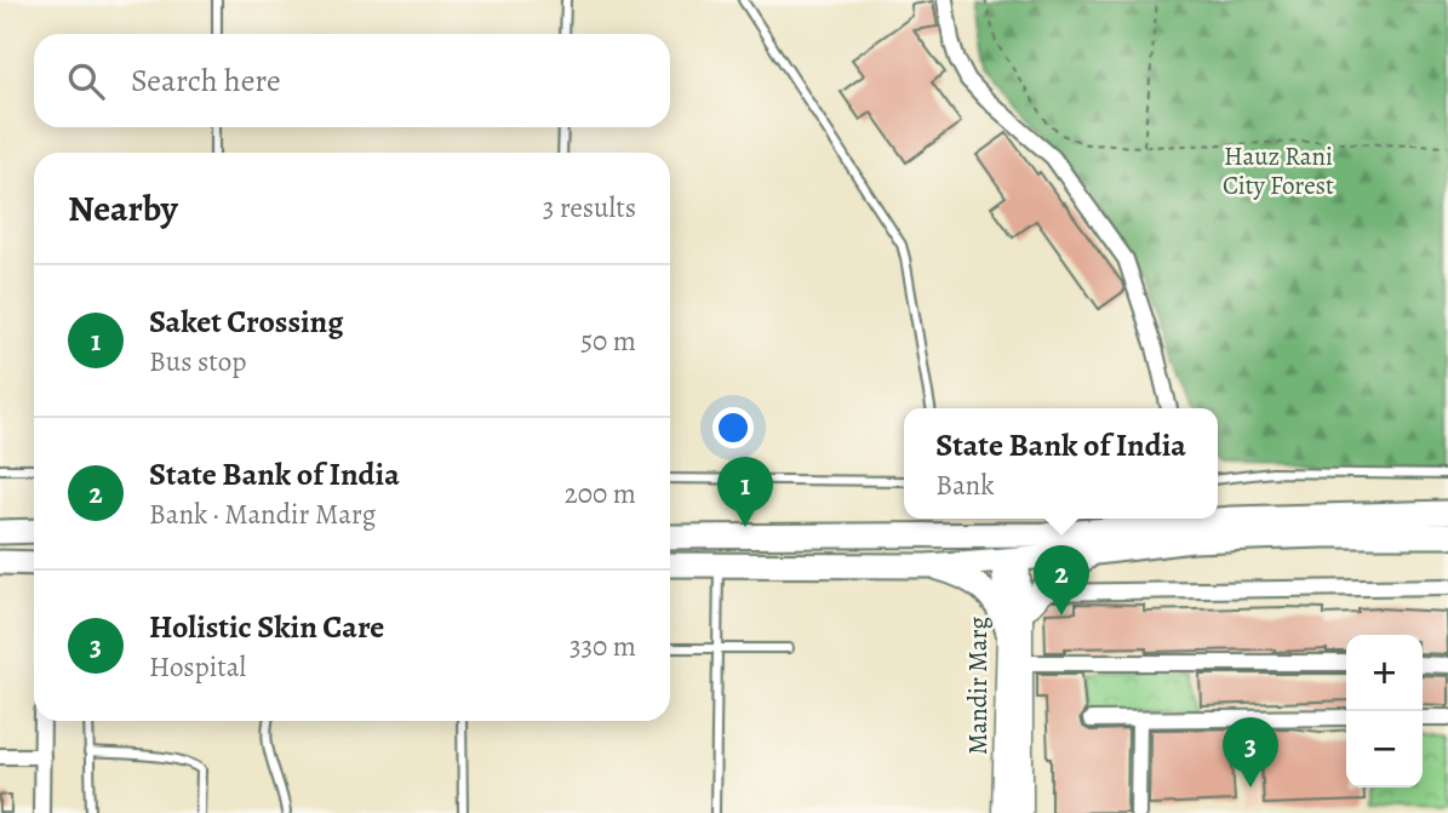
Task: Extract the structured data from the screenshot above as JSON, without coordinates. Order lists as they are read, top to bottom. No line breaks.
{"streets":{"main road":["Mandir Marg"]},"parks":["Hauz Rani City Forest"],"page":{"search":"Search here","heading":["Nearby","3 results"],"list":[{"mark":"1","name":"Saket Crossing","note":"Bus stop","value":"50 m"},{"mark":"2","name":"State Bank of India","note":"Bank · Mandir Marg","value":"200 m"},{"mark":"3","name":"Holistic Skin Care","note":"Hospital","value":"330 m"}],"popup":["State Bank of India","Bank"],"pins":["1","2","3"],"map_buttons":["+","−"]}}
